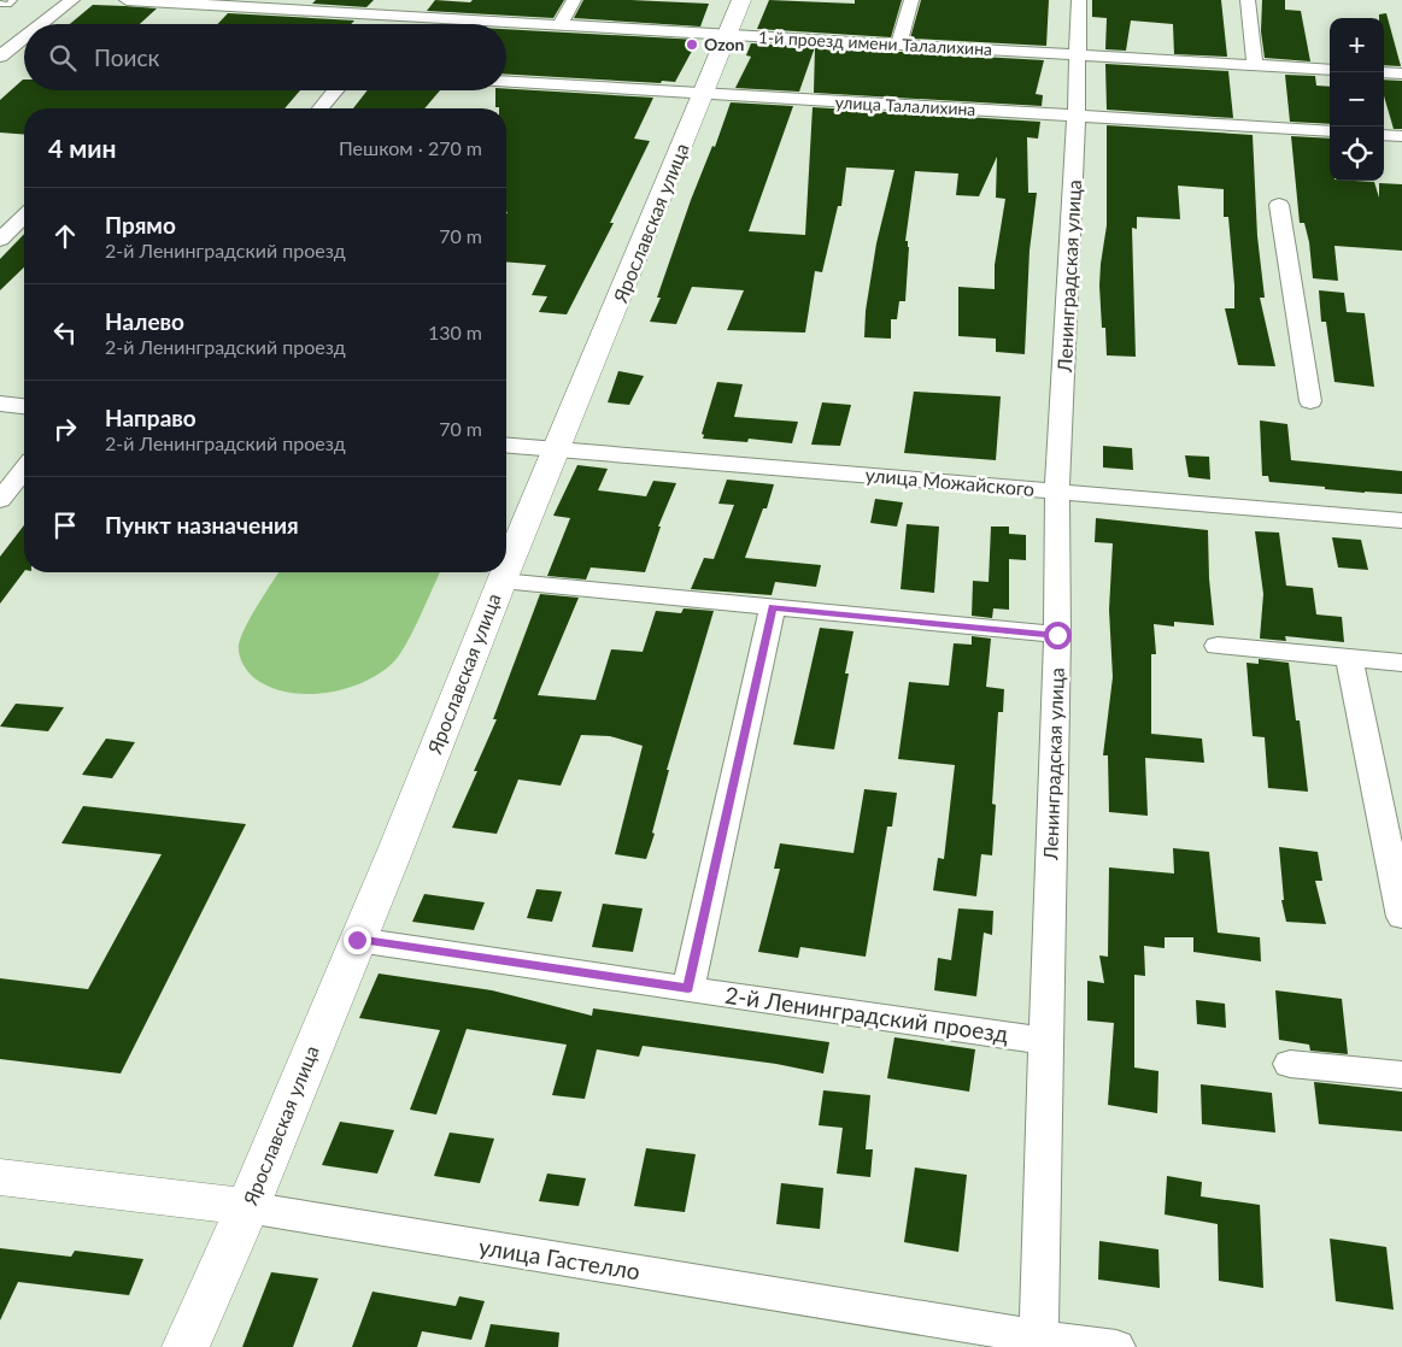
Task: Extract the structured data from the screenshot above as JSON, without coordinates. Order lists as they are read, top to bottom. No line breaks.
{"streets":{"street":["1-й проезд имени Талалихина","улица Талалихина","Ярославская улица","Ленинградская улица","улица Можайского","2-й Ленинградский проезд","улица Гастелло"]},"crossings":[["1-й проезд имени Талалихина","Ярославская улица"],["1-й проезд имени Талалихина","Ленинградская улица"],["улица Талалихина","Ярославская улица"],["улица Талалихина","Ленинградская улица"],["Ярославская улица","улица Можайского"],["Ярославская улица","2-й Ленинградский проезд"],["Ярославская улица","улица Гастелло"],["Ленинградская улица","улица Можайского"],["Ленинградская улица","2-й Ленинградский проезд"],["Ленинградская улица","улица Гастелло"]],"places":["Ozon"],"page":{"map_buttons":["+","−"],"search":"Поиск","heading":["4 мин","Пешком · 270 m"],"list":[["Прямо","2-й Ленинградский проезд","70 m"],["Налево","2-й Ленинградский проезд","130 m"],["Направо","2-й Ленинградский проезд","70 m"],"Пункт назначения"]}}
